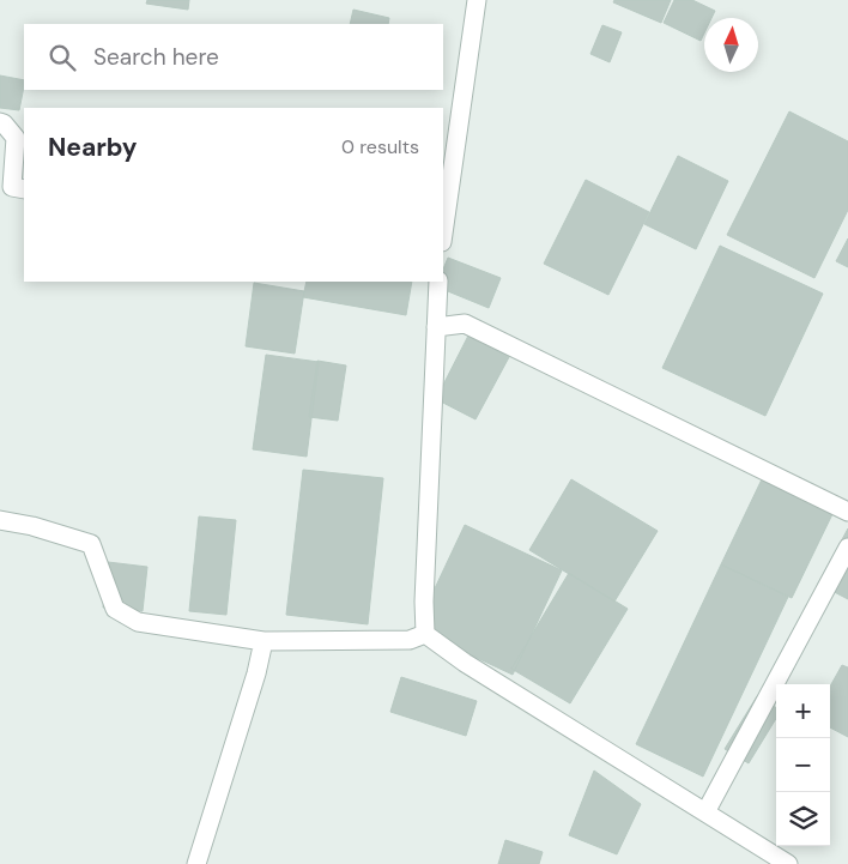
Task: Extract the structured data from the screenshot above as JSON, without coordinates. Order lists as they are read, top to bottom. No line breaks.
{"north":"top","page":{"search":"Search here","heading":["Nearby","0 results"],"map_buttons":["+","−"]}}
